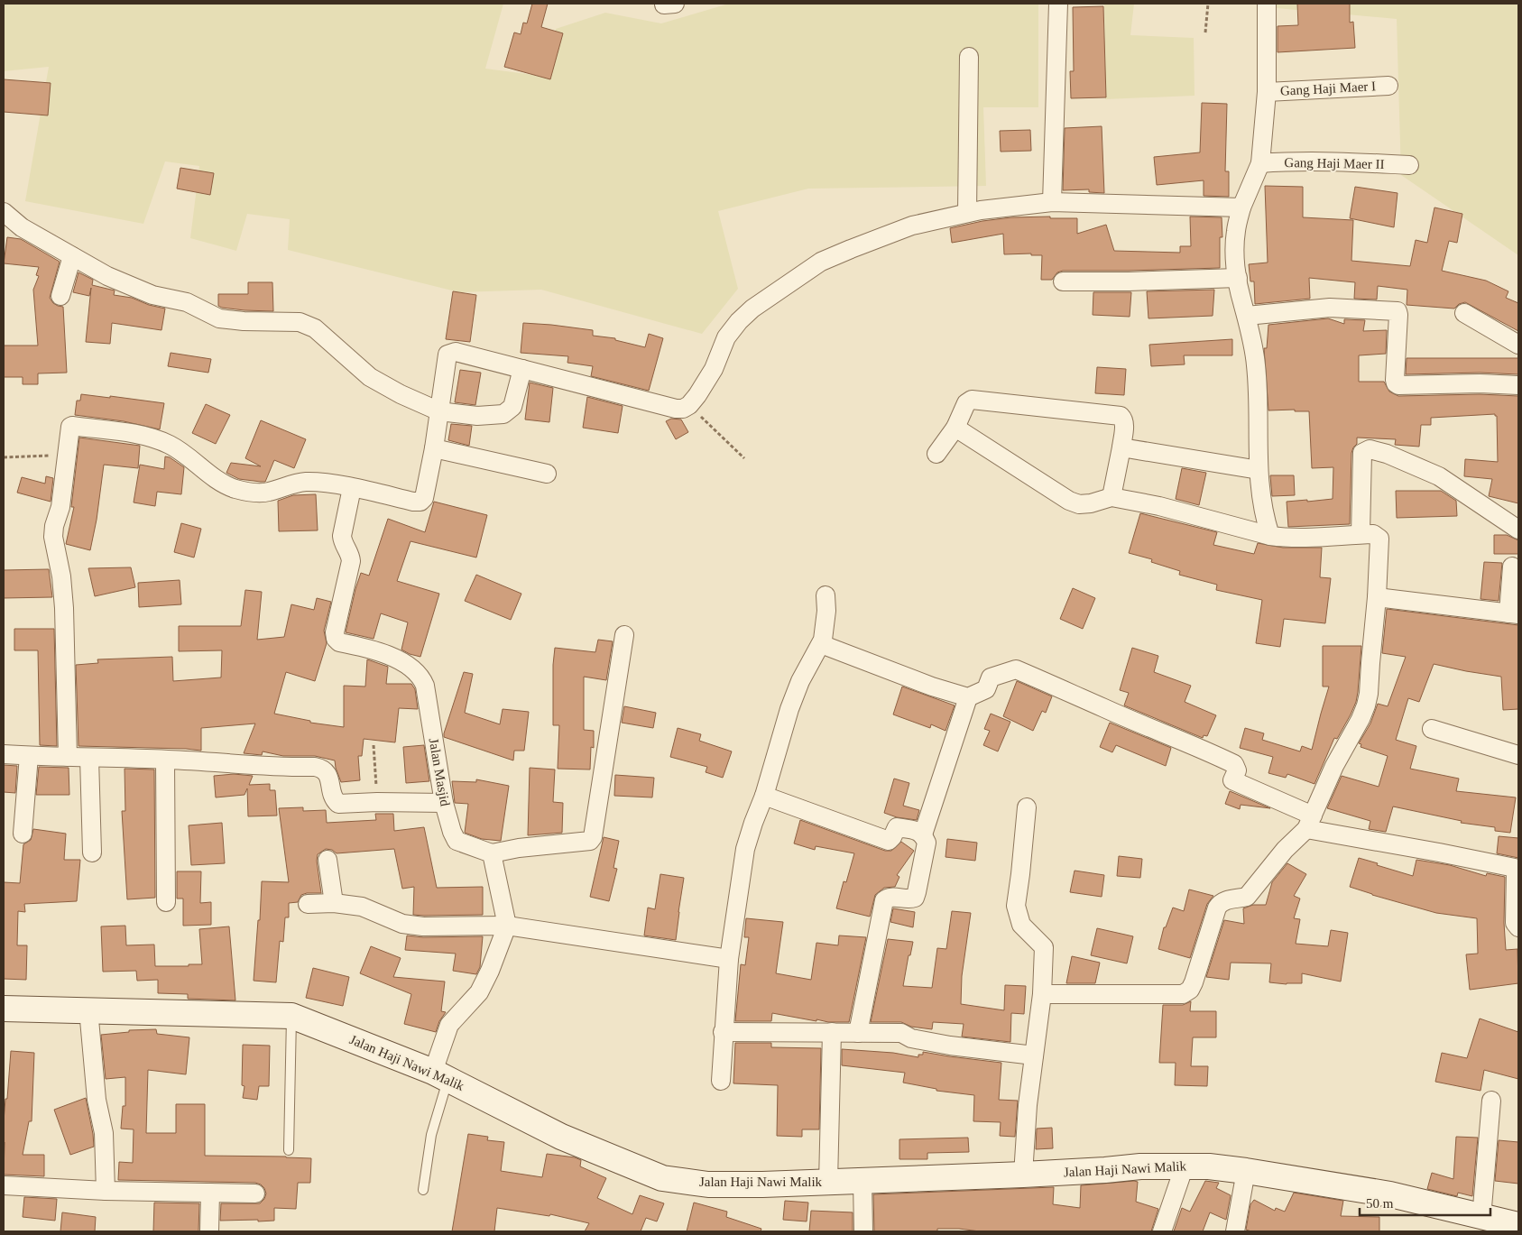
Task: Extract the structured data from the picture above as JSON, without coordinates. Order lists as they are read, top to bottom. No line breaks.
{"streets":{"main road":["Jalan Haji Nawi Malik"],"street":["Gang Haji Maer I","Gang Haji Maer II","Jalan Masjid"]},"scale_bar":"50 m"}
